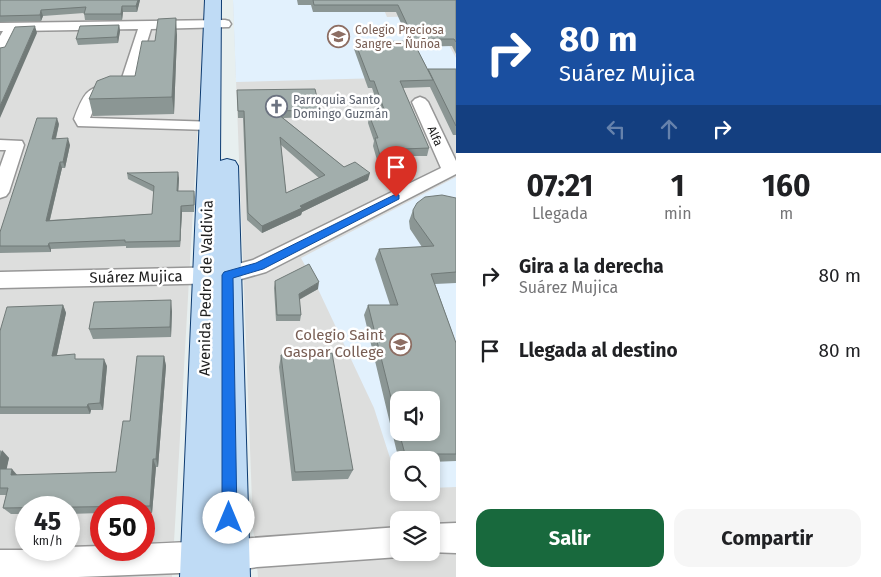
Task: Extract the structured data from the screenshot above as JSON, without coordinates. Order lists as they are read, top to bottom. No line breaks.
{"streets":{"main road":["Avenida Pedro de Valdivia"],"street":["Alfa","Suárez Mujica"]},"crossings":[["Alfa","Suárez Mujica"],["Suárez Mujica","Avenida Pedro de Valdivia"]],"places":{"school or university":["Colegio Preciosa Sangre – Ñuñoa","Colegio Saint Gaspar College"],"church":["Parroquia Santo Domingo Guzmán"]},"page":{"turn":["80 m","Suárez Mujica"],"eta":["07:21","Llegada","1","min","160","m"],"list":[{"name":"Gira a la derecha","note":"Suárez Mujica","value":"80 m"},{"name":"Llegada al destino","value":"80 m"}],"speed":"45 km/h","limit":"50","buttons":["Salir","Compartir"]}}
